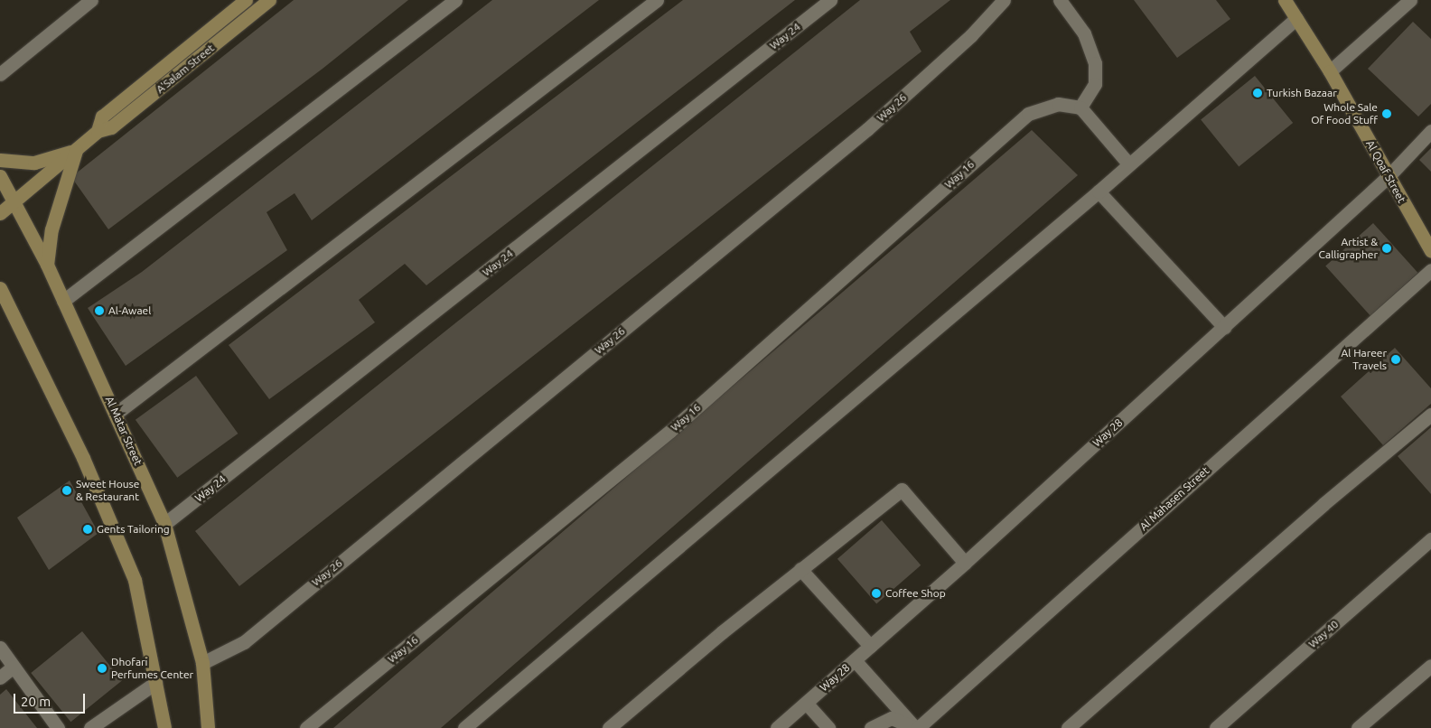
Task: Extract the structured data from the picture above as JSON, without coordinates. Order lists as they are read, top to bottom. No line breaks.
{"streets":{"street":["Way 24","A'Salam Street","Way 26","Al Qoaf Street","Way 16","Al Matar Street","Way 28","Al Mahasen Street","Way 40"]},"crossings":[["Way 24","Al Matar Street"],["A'Salam Street","Al Matar Street"],["Way 26","Al Matar Street"],["Al Qoaf Street","Way 28"]],"places":["Turkish Bazaar","Whole Sale Of Food Stuff","Artist & Calligrapher","Al-Awael","Al Hareer Travels","Sweet House & Restaurant","Gents Tailoring","Coffee Shop","Dhofari Perfumes Center"],"scale_bar":"20 m"}
